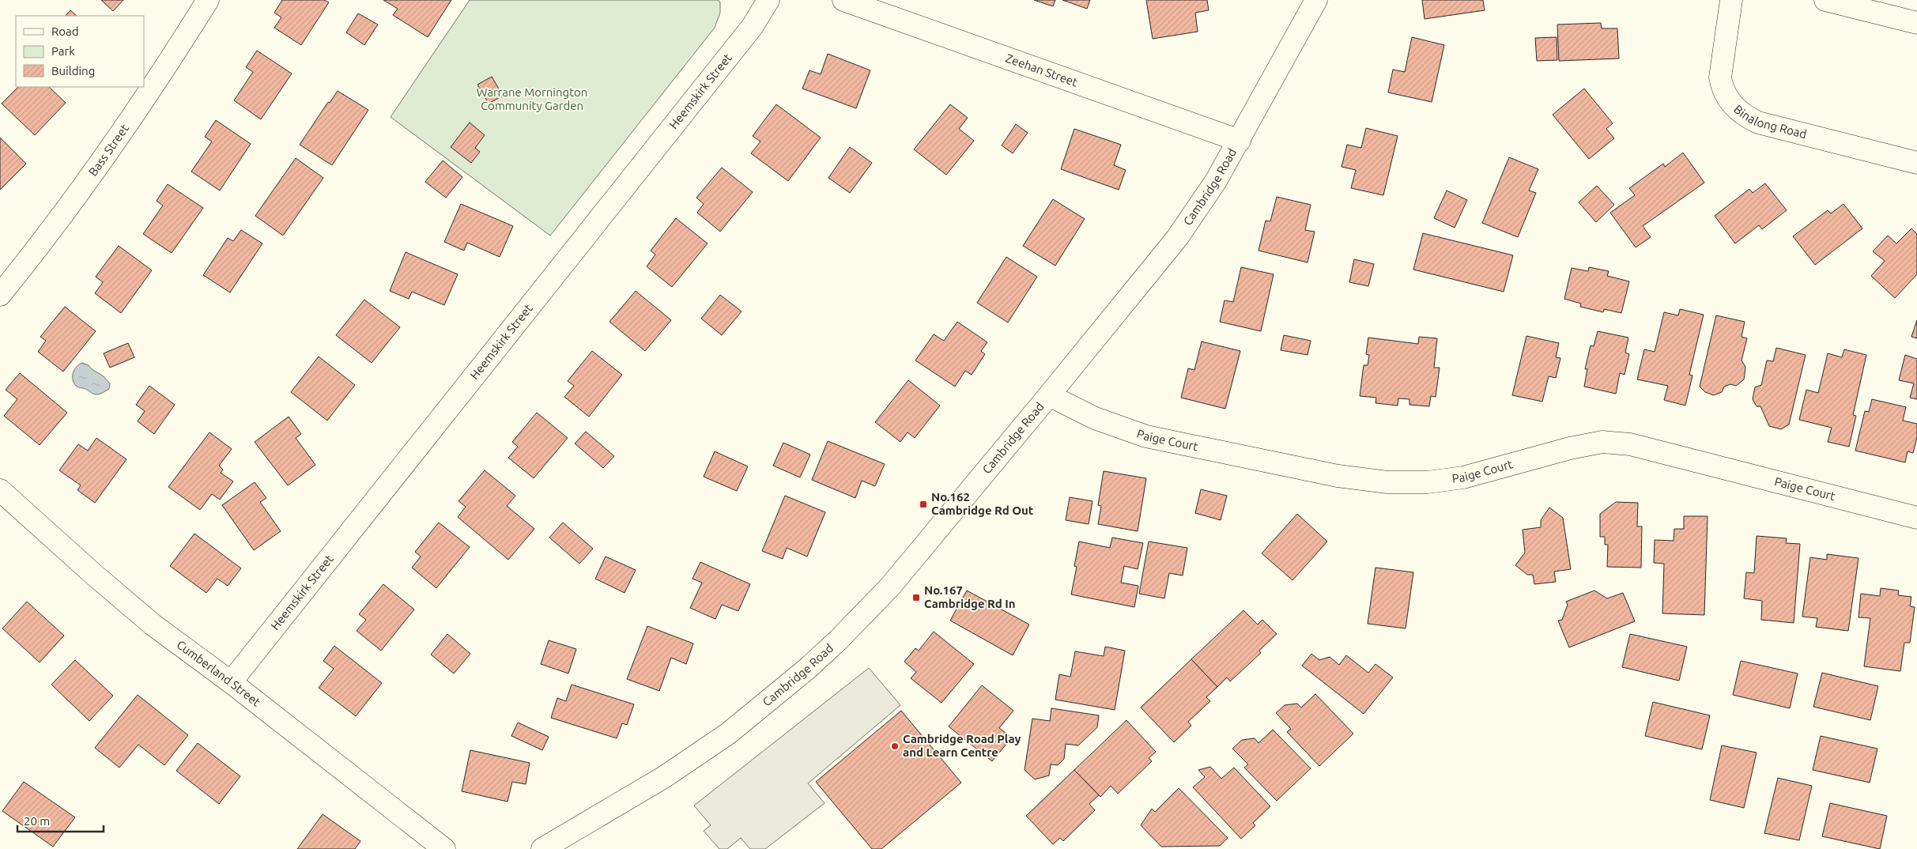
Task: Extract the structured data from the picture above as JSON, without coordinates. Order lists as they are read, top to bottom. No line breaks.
{"streets":{"street":["Zeehan Street","Heemskirk Street","Binalong Road","Bass Street","Cambridge Road","Paige Court","Cumberland Street"]},"crossings":[["Zeehan Street","Cambridge Road"],["Heemskirk Street","Cumberland Street"],["Cambridge Road","Paige Court"]],"parks":["Warrane Mornington Community Garden"],"places":{"transit":["No.162 Cambridge Rd Out","No.167 Cambridge Rd In"],"other":["Cambridge Road Play and Learn Centre"]},"legend":["Road","Park","Building"],"scale_bar":"20 m"}
